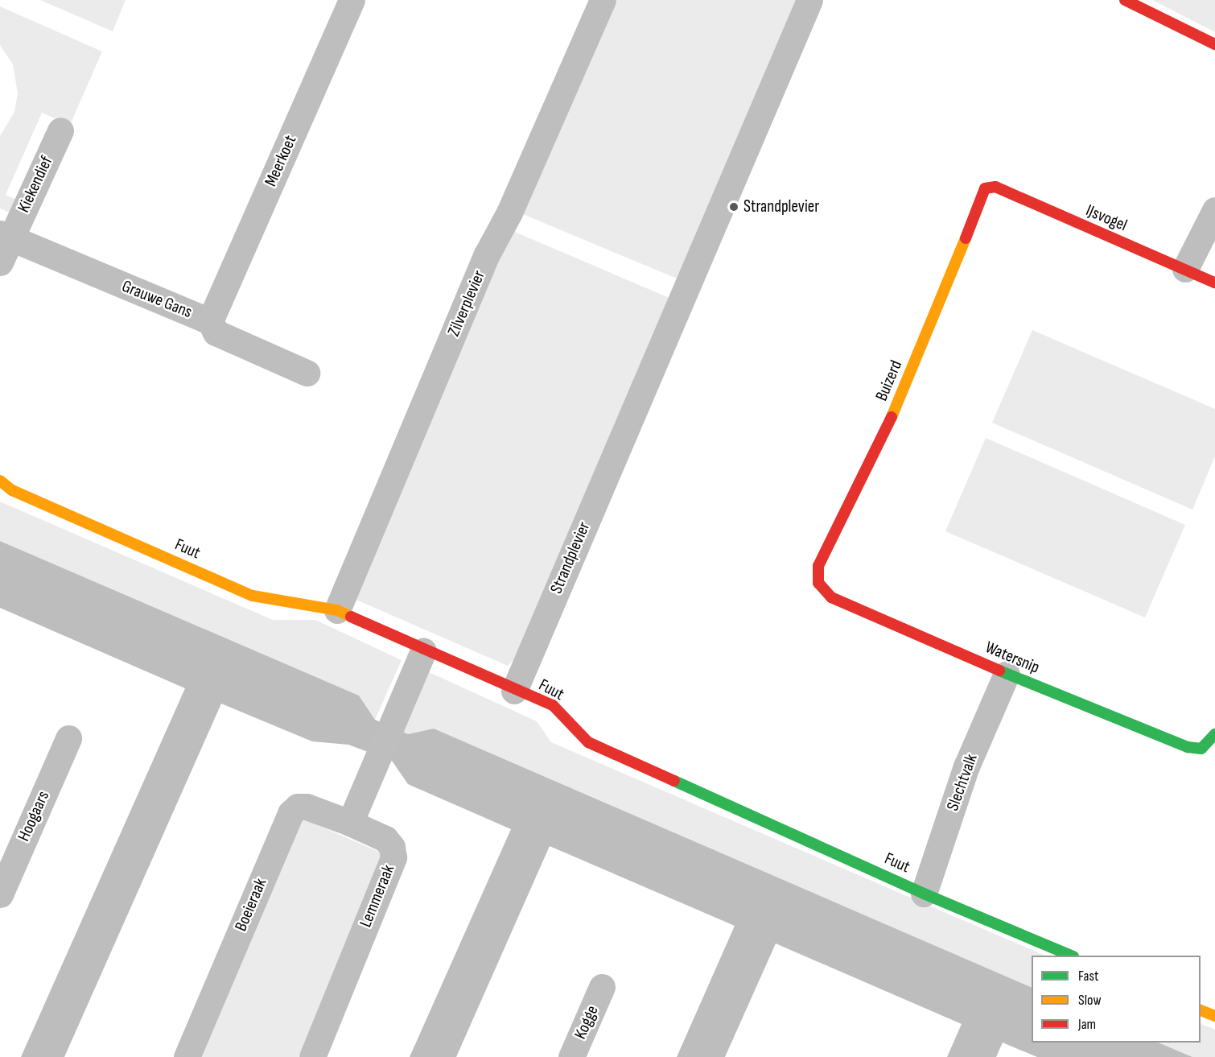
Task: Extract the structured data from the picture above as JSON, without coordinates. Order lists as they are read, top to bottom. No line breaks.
{"streets":{"street":["Meerkoet","Kiekendief","IJsvogel","Grauwe Gans","Zilverplevier","Buizerd","Fuut","Strandplevier","Watersnip","Slechtvalk","Hoogaars","Lemmeraak","Boeieraak","Kogge"]},"crossings":[["Meerkoet","Grauwe Gans"],["Kiekendief","Grauwe Gans"],["IJsvogel","Buizerd"],["Zilverplevier","Fuut"],["Buizerd","Watersnip"],["Fuut","Strandplevier"],["Fuut","Slechtvalk"],["Watersnip","Slechtvalk"],["Lemmeraak","Boeieraak"]],"places":["Strandplevier"],"legend":["Fast","Slow","Jam"]}
